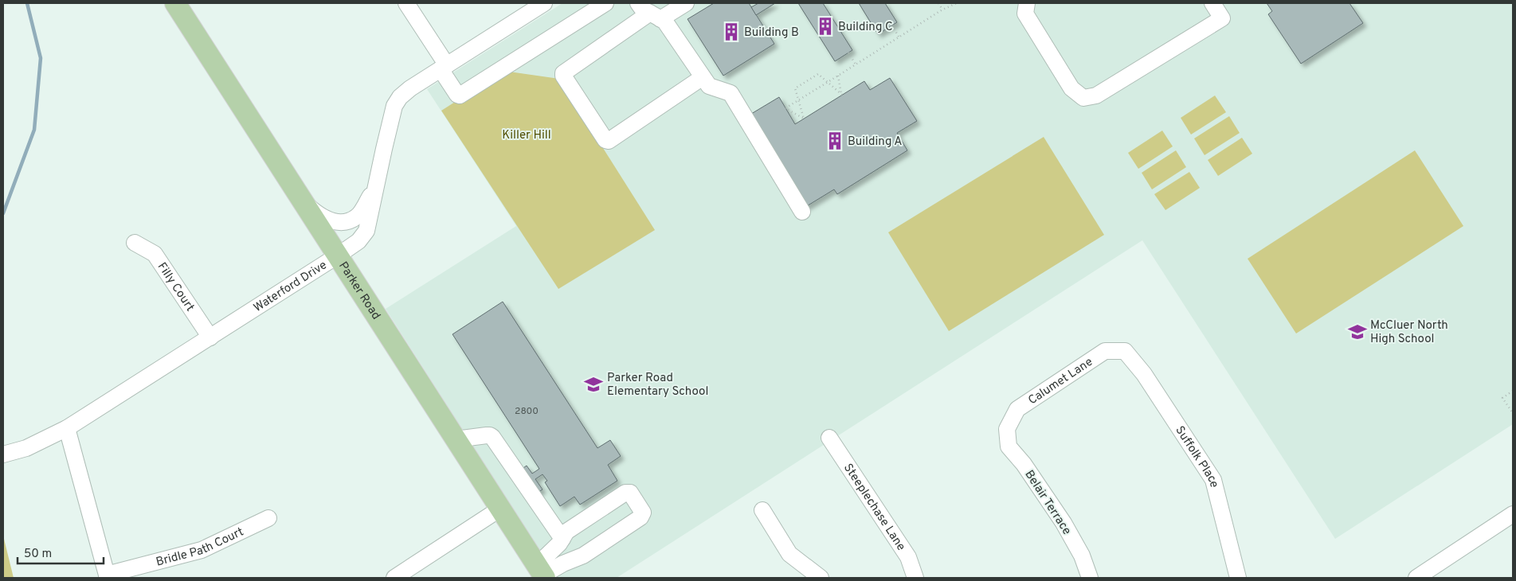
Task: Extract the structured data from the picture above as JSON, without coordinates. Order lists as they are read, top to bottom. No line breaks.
{"streets":{"main road":["Parker Road"],"street":["Filly Court","Waterford Drive","Calumet Lane","Suffolk Place","Belair Terrace","Steeplechase Lane","Bridle Path Court"]},"crossings":[["Filly Court","Waterford Drive"],["Waterford Drive","Parker Road"],["Calumet Lane","Suffolk Place"],["Calumet Lane","Belair Terrace"]],"parks":["Killer Hill"],"places":{"building":["Building C","Building B","Building A"],"school or university":["McCluer North High School","Parker Road Elementary School"]},"house_numbers":["2800"],"scale_bar":"50 m"}
